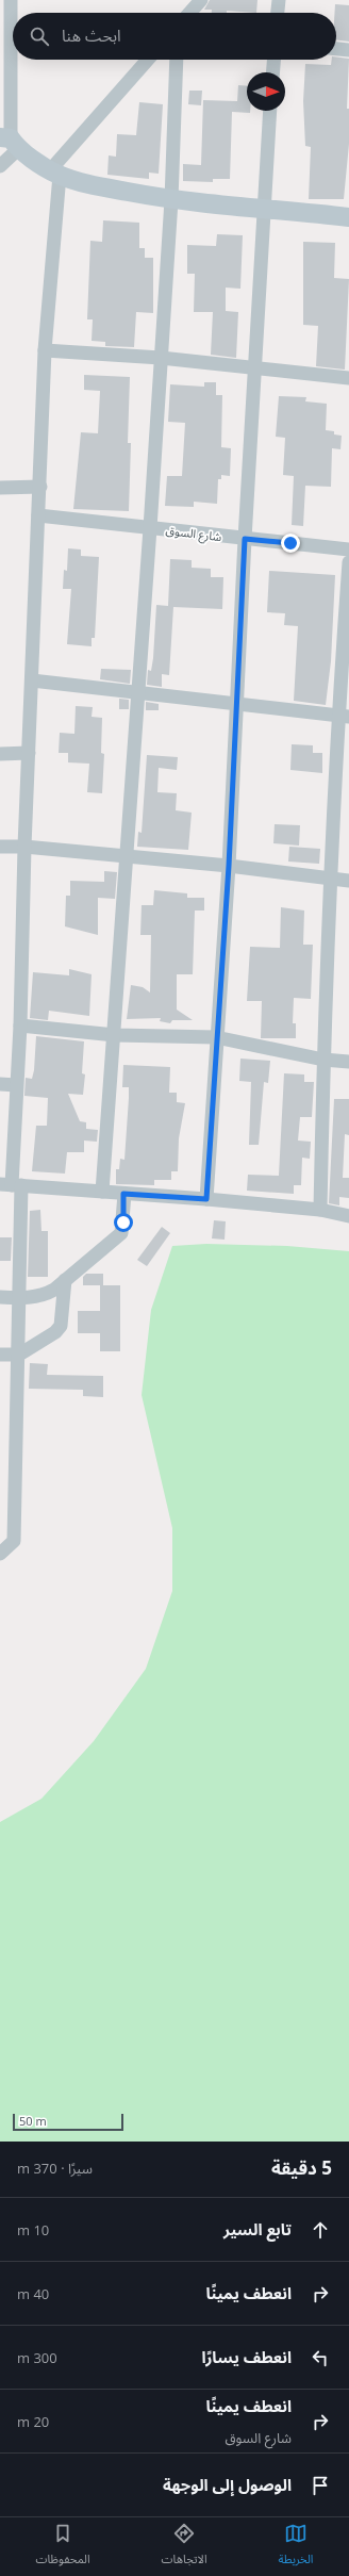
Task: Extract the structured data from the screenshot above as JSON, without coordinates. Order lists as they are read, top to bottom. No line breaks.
{"streets":{"street":["شارع السوق"]},"scale_bar":"50 m","north":"right","page":{"search":"ابحث هنا","scale":"50 m","heading":["5 دقيقة","سيرًا · 370 m"],"list":[["تابع السير","10 m"],["انعطف يمينًا","40 m"],["انعطف يسارًا","300 m"],["انعطف يمينًا","شارع السوق","20 m"],"الوصول إلى الوجهة"],"nav":["الخريطة","الاتجاهات","المحفوظات"]}}
